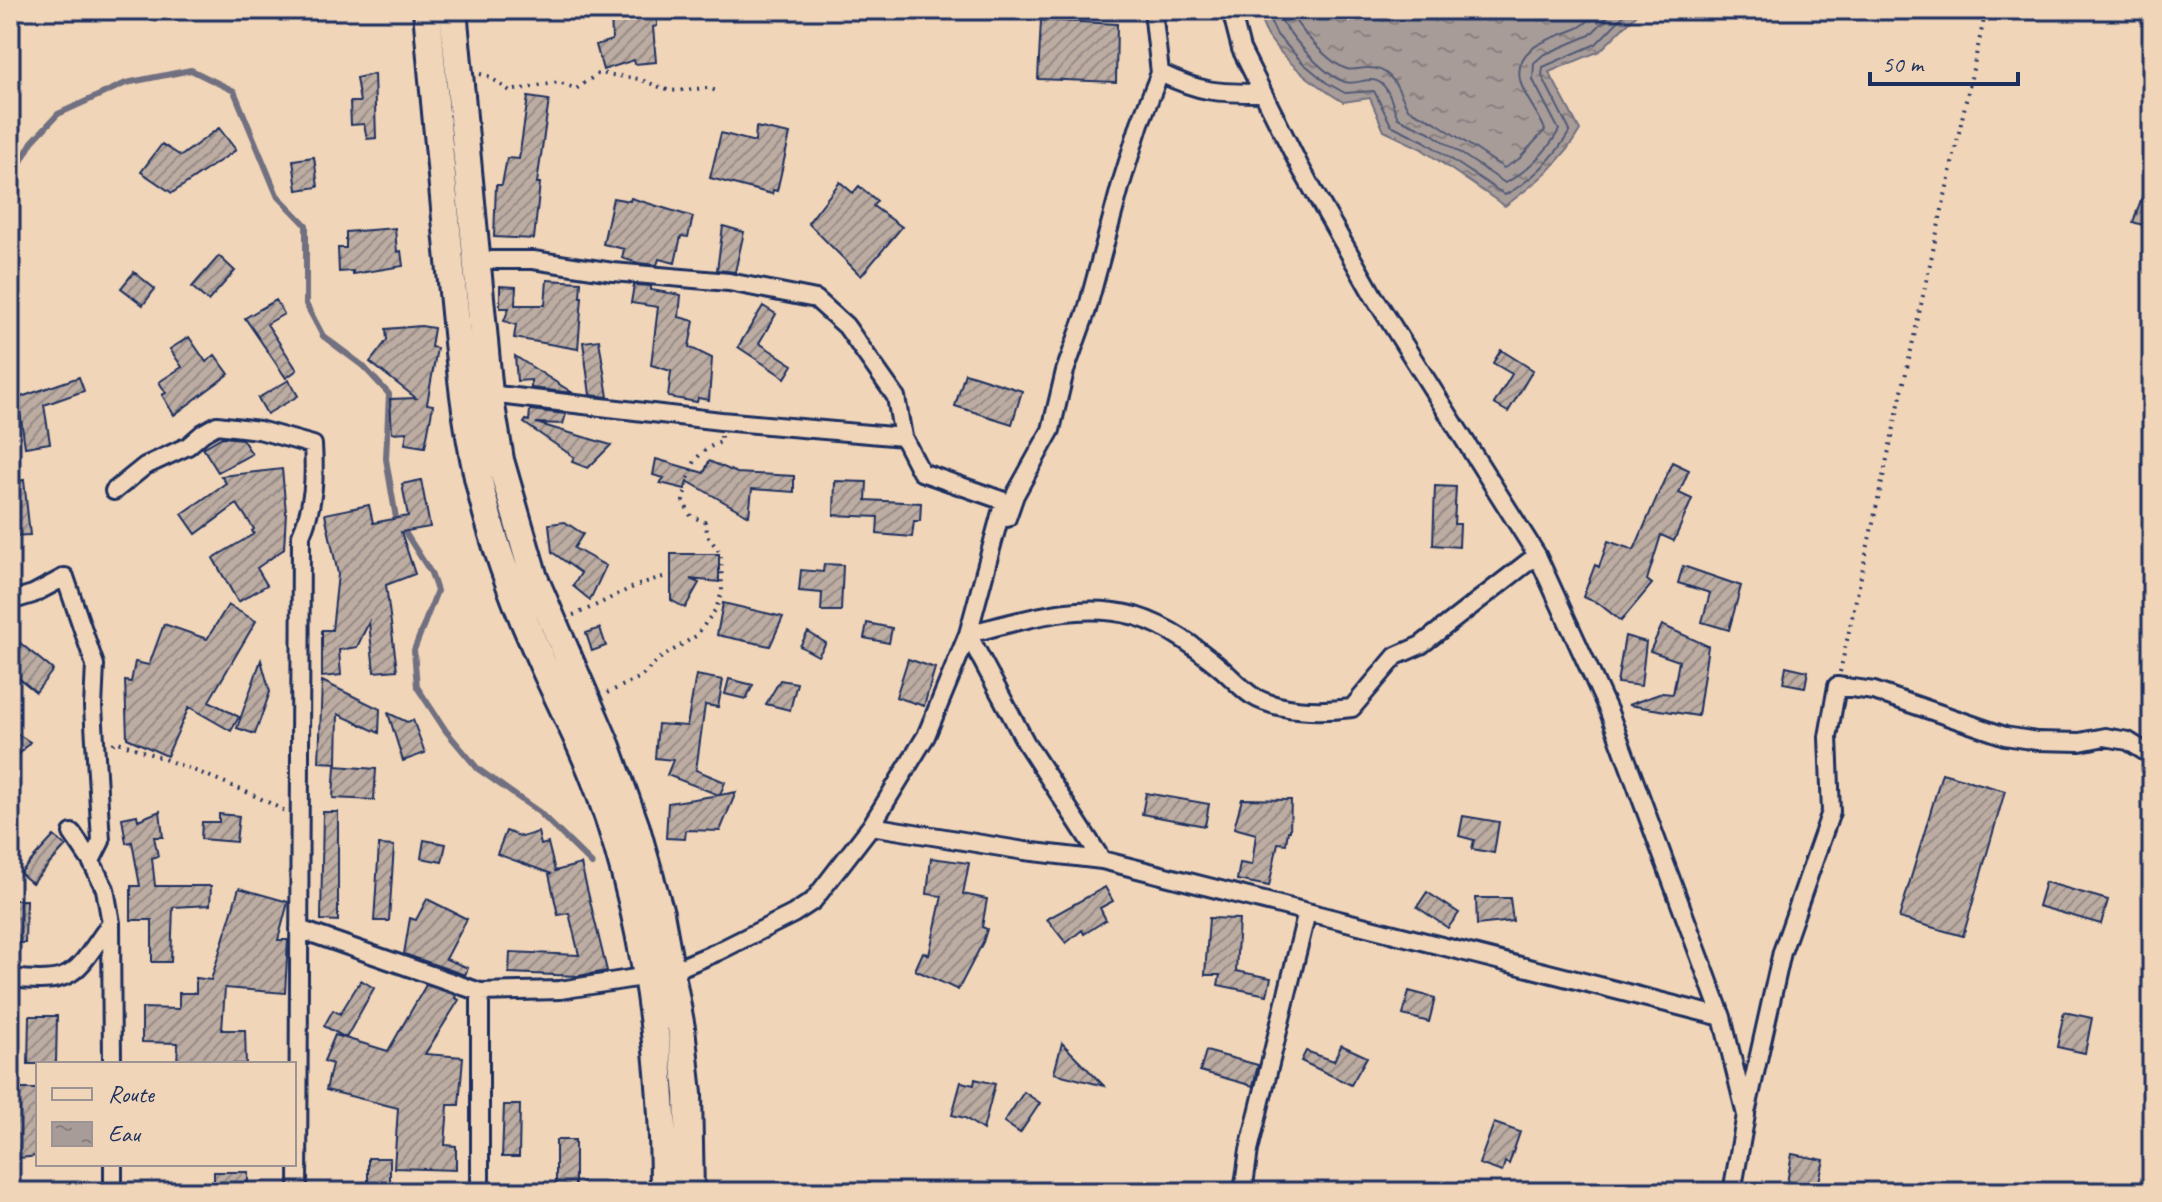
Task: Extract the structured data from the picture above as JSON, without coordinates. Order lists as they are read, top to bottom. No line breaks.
{"legend":["Route","Eau"],"scale_bar":"50 m"}
